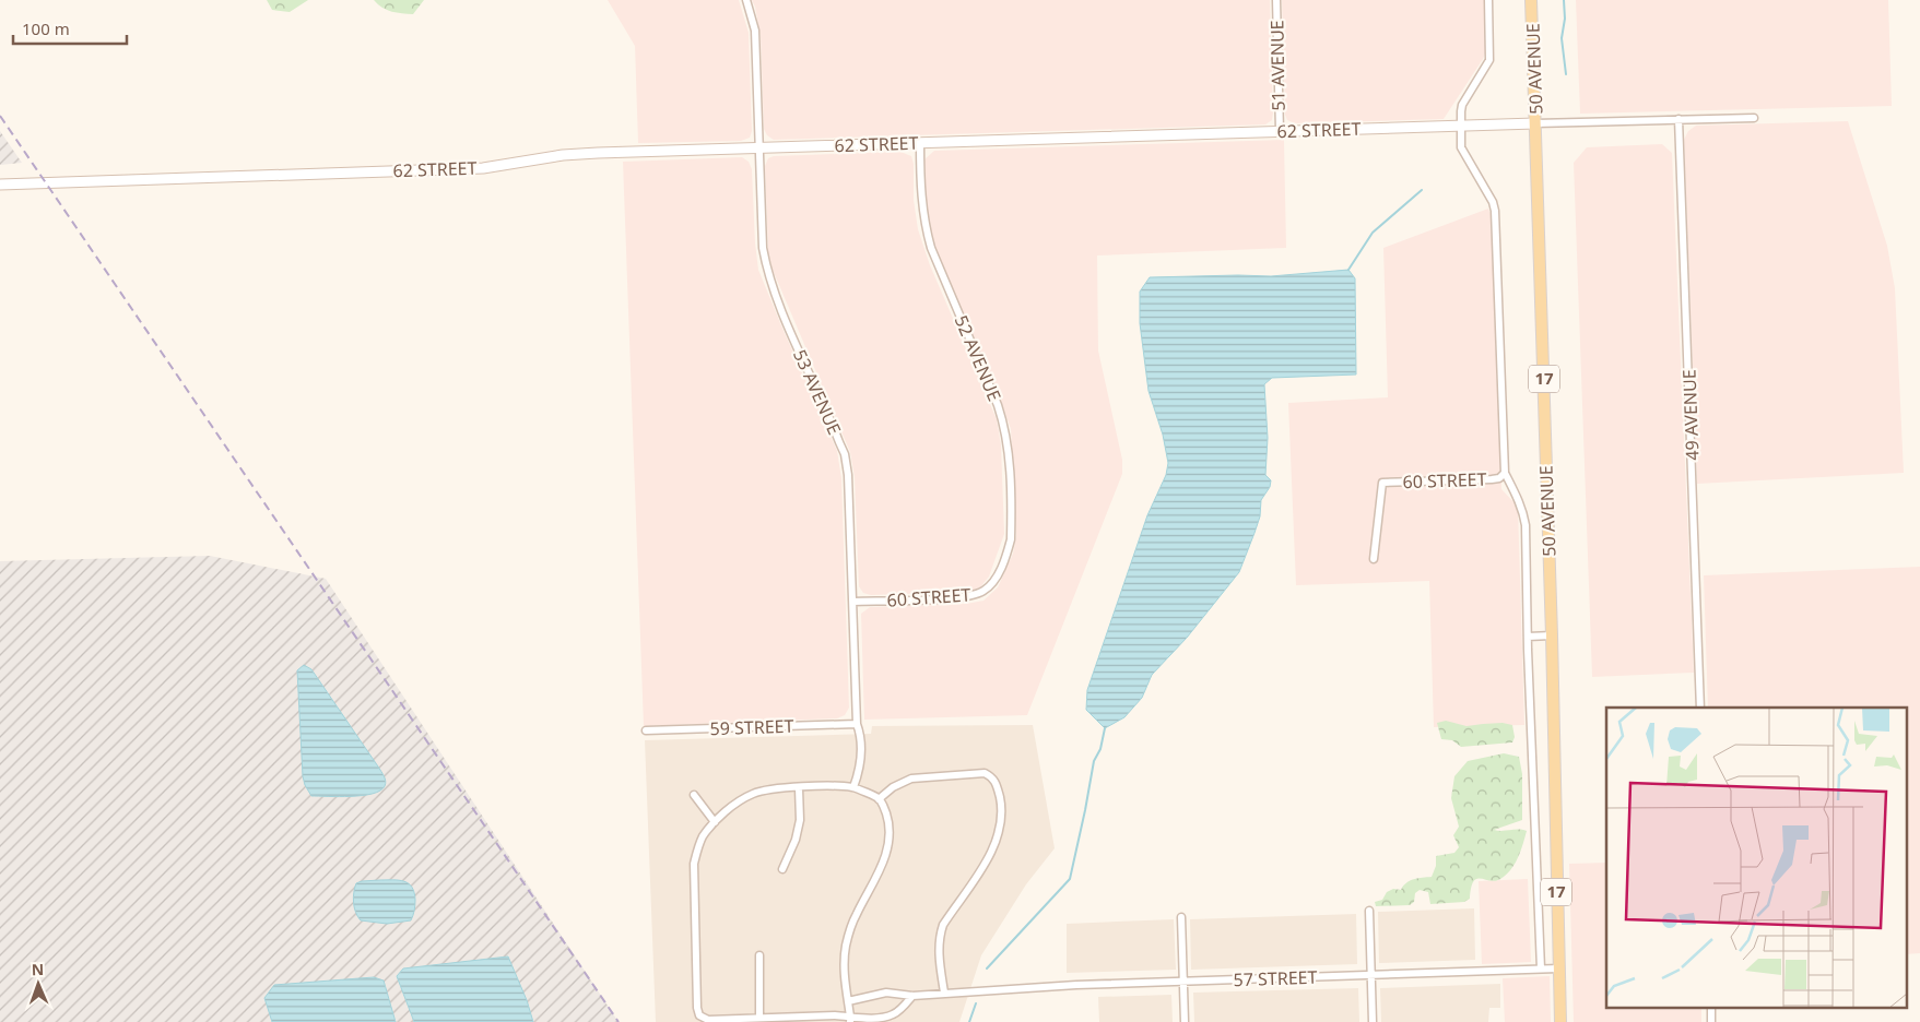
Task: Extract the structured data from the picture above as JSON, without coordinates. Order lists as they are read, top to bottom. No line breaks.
{"streets":{"main road":["50 AVENUE","62 STREET","17"],"street":["51 AVENUE","52 AVENUE","53 AVENUE","49 AVENUE","60 STREET","59 STREET","57 STREET"]},"crossings":[["51 AVENUE","62 STREET"],["50 AVENUE","62 STREET"],["50 AVENUE","57 STREET"],["62 STREET","52 AVENUE"],["62 STREET","53 AVENUE"],["62 STREET","49 AVENUE"],["52 AVENUE","60 STREET"],["53 AVENUE","60 STREET"],["53 AVENUE","59 STREET"]],"scale_bar":"100 m","north":"top"}
